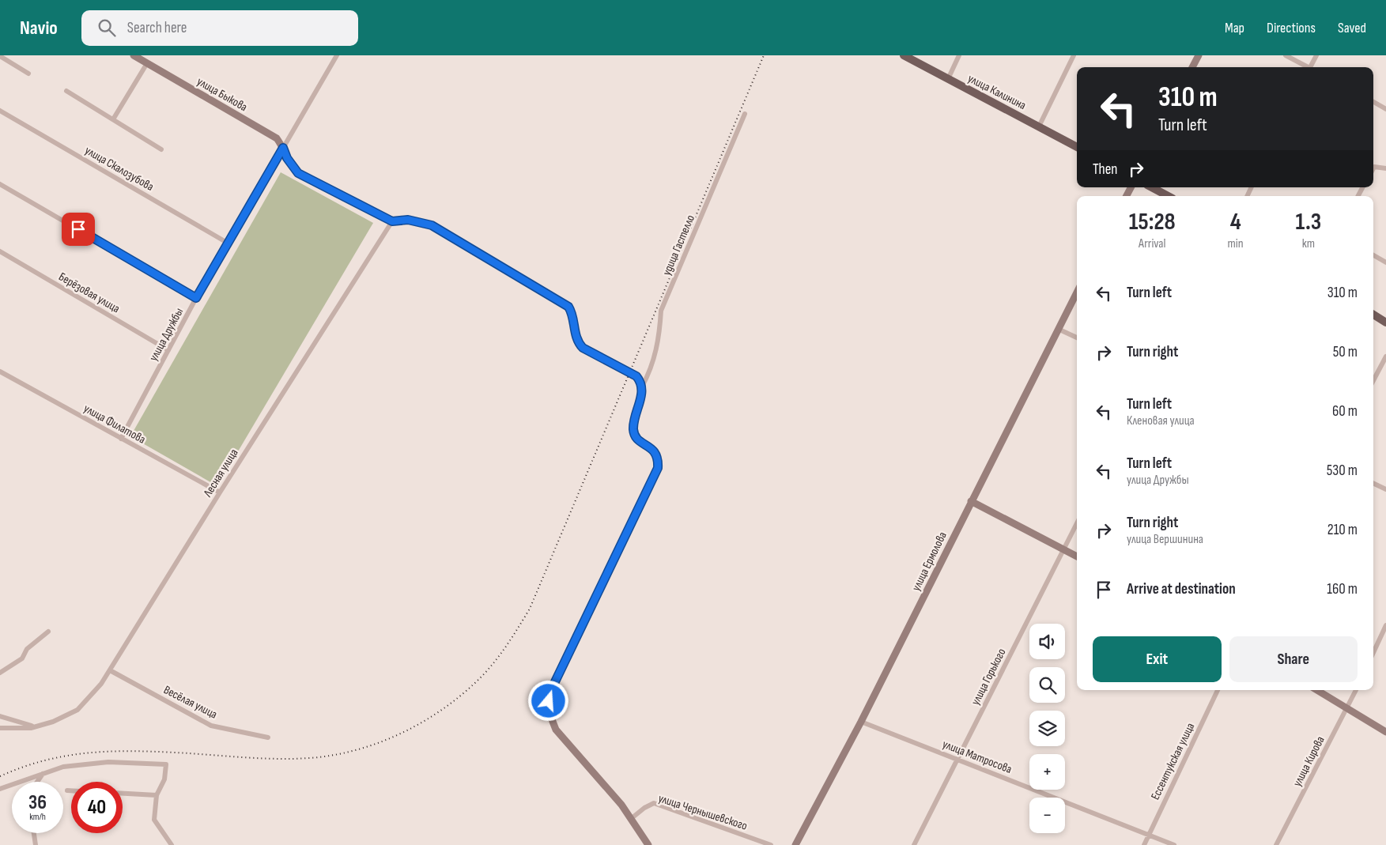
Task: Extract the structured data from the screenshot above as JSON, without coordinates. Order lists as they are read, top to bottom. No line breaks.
{"streets":{"main road":["улица Калинина"],"street":["улица Быкова","улица Скалозубова","удица Гастелло","Берёзовая улица","улица Дружбы","улица Филатова","Лесная улица","улица Ермолова","улица Горького","Весёлая улица","улица Матросова","Ессентукская улица","улица Кирова","улица Чернышевского"]},"crossings":[["улица Быкова","улица Дружбы"],["улица Быкова","Лесная улица"],["улица Скалозубова","улица Дружбы"],["Берёзовая улица","улица Дружбы"],["улица Дружбы","улица Филатова"],["улица Филатова","Лесная улица"],["Лесная улица","Весёлая улица"],["улица Ермолова","улица Матросова"],["улица Горького","улица Матросова"],["улица Матросова","Ессентукская улица"]],"page":{"header":"Navio","search":"Search here","nav":["Map","Directions","Saved"],"turn":["310 m","Turn left"],"then":"Then","eta":["15:28","Arrival","4","min","1.3","km"],"list":[{"name":"Turn left","value":"310 m"},{"name":"Turn right","value":"50 m"},{"name":"Turn left","note":"Кленовая улица","value":"60 m"},{"name":"Turn left","note":"улица Дружбы","value":"530 m"},{"name":"Turn right","note":"улица Вершинина","value":"210 m"},{"name":"Arrive at destination","value":"160 m"}],"map_buttons":["+","−"],"buttons":["Exit","Share"],"speed":"36 km/h","limit":"40"}}
